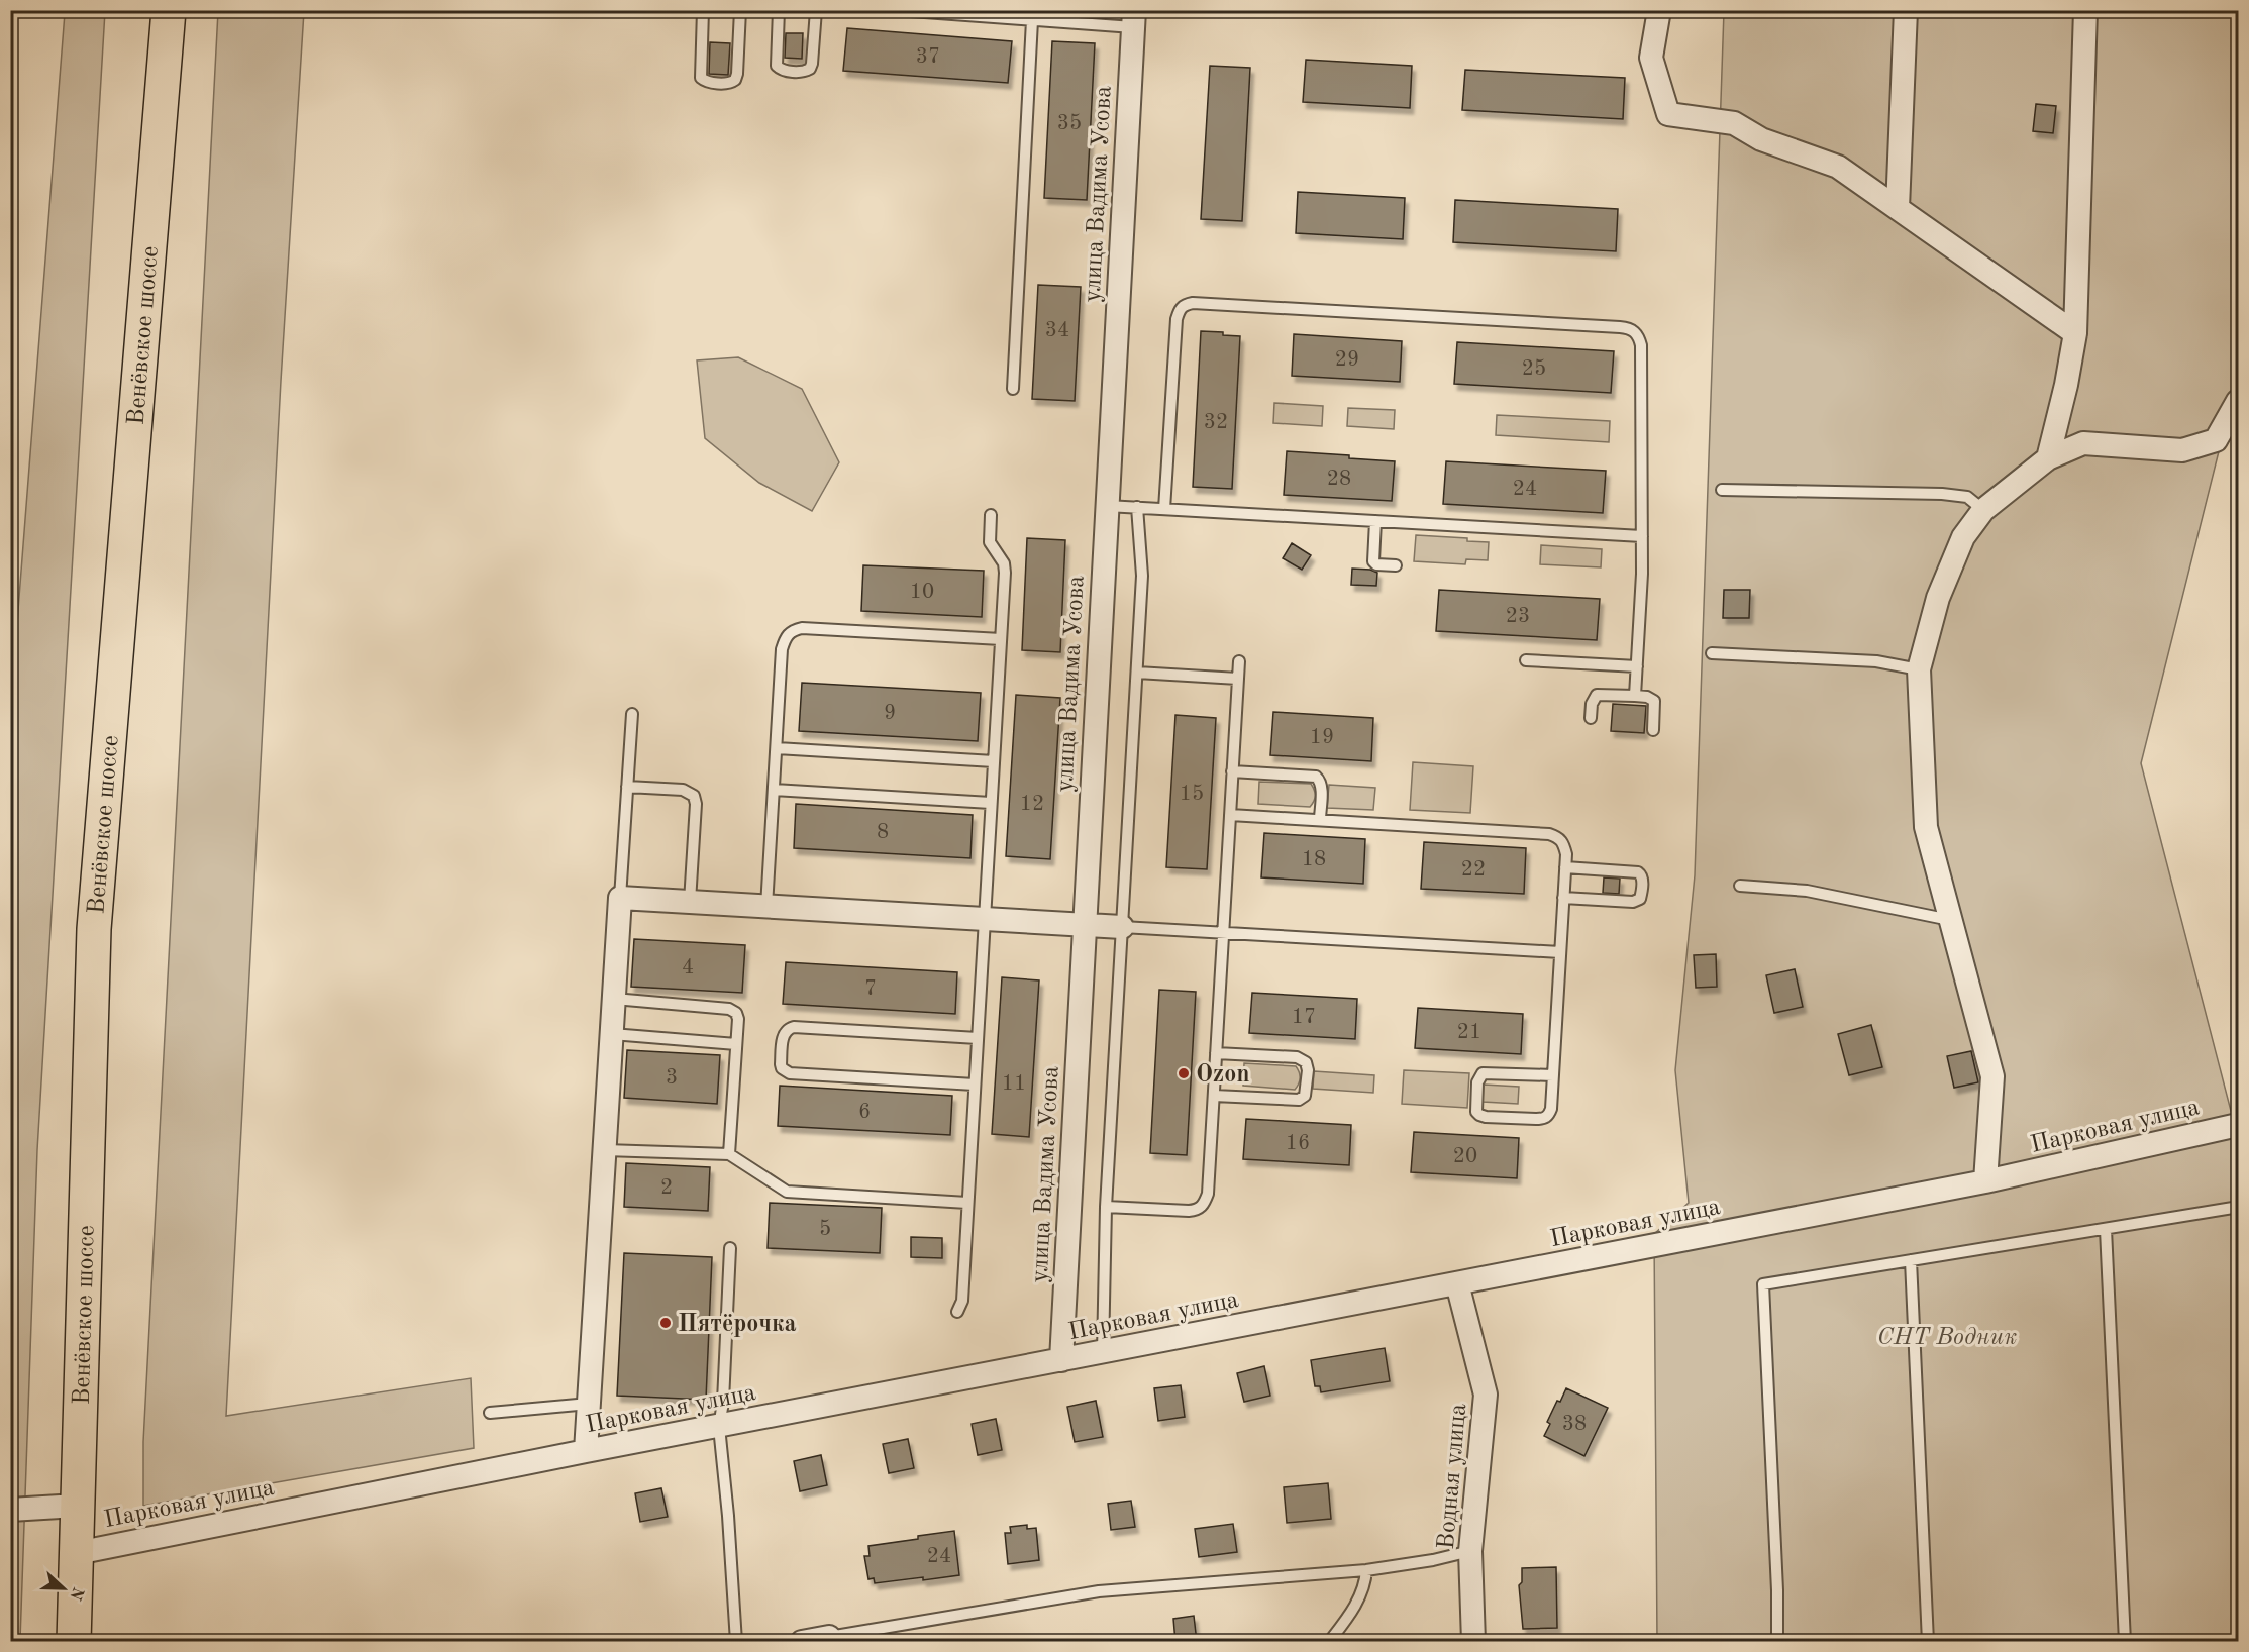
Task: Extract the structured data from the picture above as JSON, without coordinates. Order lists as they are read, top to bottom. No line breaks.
{"streets":{"main road":["Венёвское шоссе"],"street":["улица Вадима Усова","Парковая улица","Водная улица"]},"crossings":[["улица Вадима Усова","Парковая улица"],["Венёвское шоссе","Парковая улица"],["Парковая улица","Водная улица"]],"parks":["СНТ Водник"],"places":["Ozon","Пятёрочка"],"house_numbers":["37","35","34","29","25","32","28","24","10","23","9","19","15","12","8","18","22","4","7","17","21","3","11","6","16","20","2","5","38","24"],"north":"right"}
